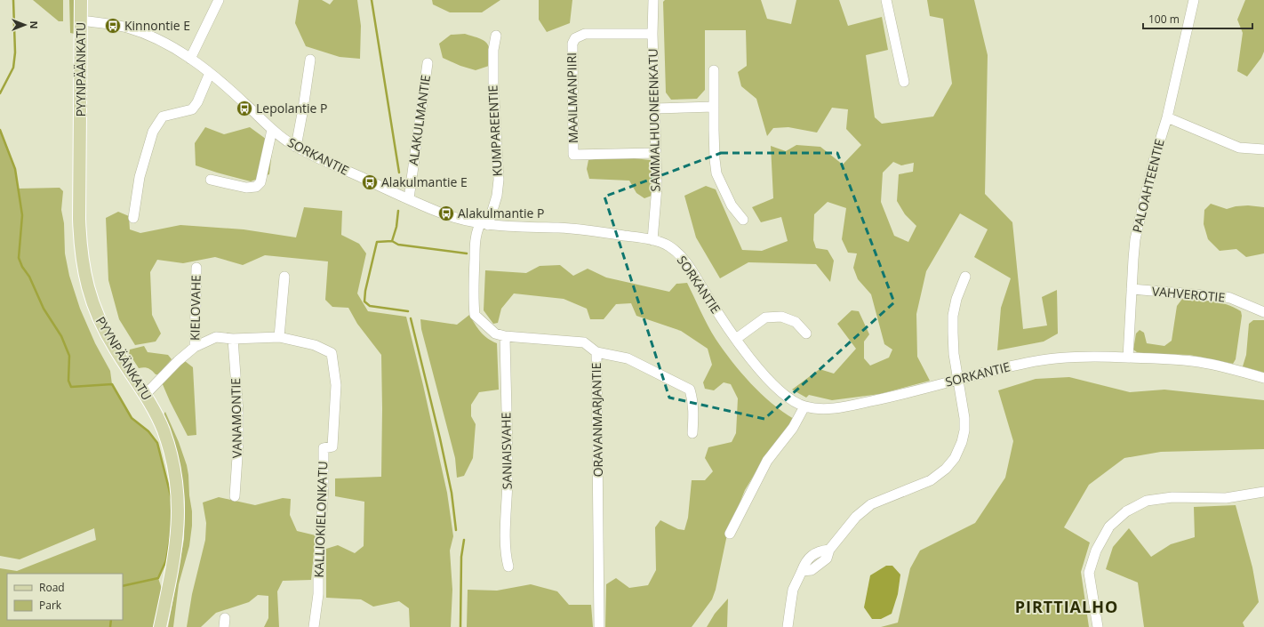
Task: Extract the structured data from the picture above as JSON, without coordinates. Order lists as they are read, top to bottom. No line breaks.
{"streets":{"main road":["PYYNPÄÄNKATU"],"street":["MAAILMANPIIRI","ALAKULMANTIE","SAMMALHUONEENKATU","KUMPAREENTIE","SORKANTIE","PALOAHTEENTIE","VAHVEROTIE","KIELOVAHE","VANAMONTIE","ORAVANMARJANTIE","SANIAISVAHE","KALLIOKIELONKATU"]},"crossings":[["PYYNPÄÄNKATU","SORKANTIE"],["PYYNPÄÄNKATU","KALLIOKIELONKATU"],["MAAILMANPIIRI","SAMMALHUONEENKATU"],["ALAKULMANTIE","SORKANTIE"],["SAMMALHUONEENKATU","SORKANTIE"],["KUMPAREENTIE","SORKANTIE"],["KUMPAREENTIE","ORAVANMARJANTIE"],["SORKANTIE","PALOAHTEENTIE"],["SORKANTIE","ORAVANMARJANTIE"],["PALOAHTEENTIE","VAHVEROTIE"],["KIELOVAHE","KALLIOKIELONKATU"],["VANAMONTIE","KALLIOKIELONKATU"],["ORAVANMARJANTIE","SANIAISVAHE"]],"districts":["PIRTTIALHO"],"places":{"bus stop":["Kinnontie E","Lepolantie P","Alakulmantie E","Alakulmantie P"]},"legend":["Road","Park"],"scale_bar":"100 m","north":"right"}
